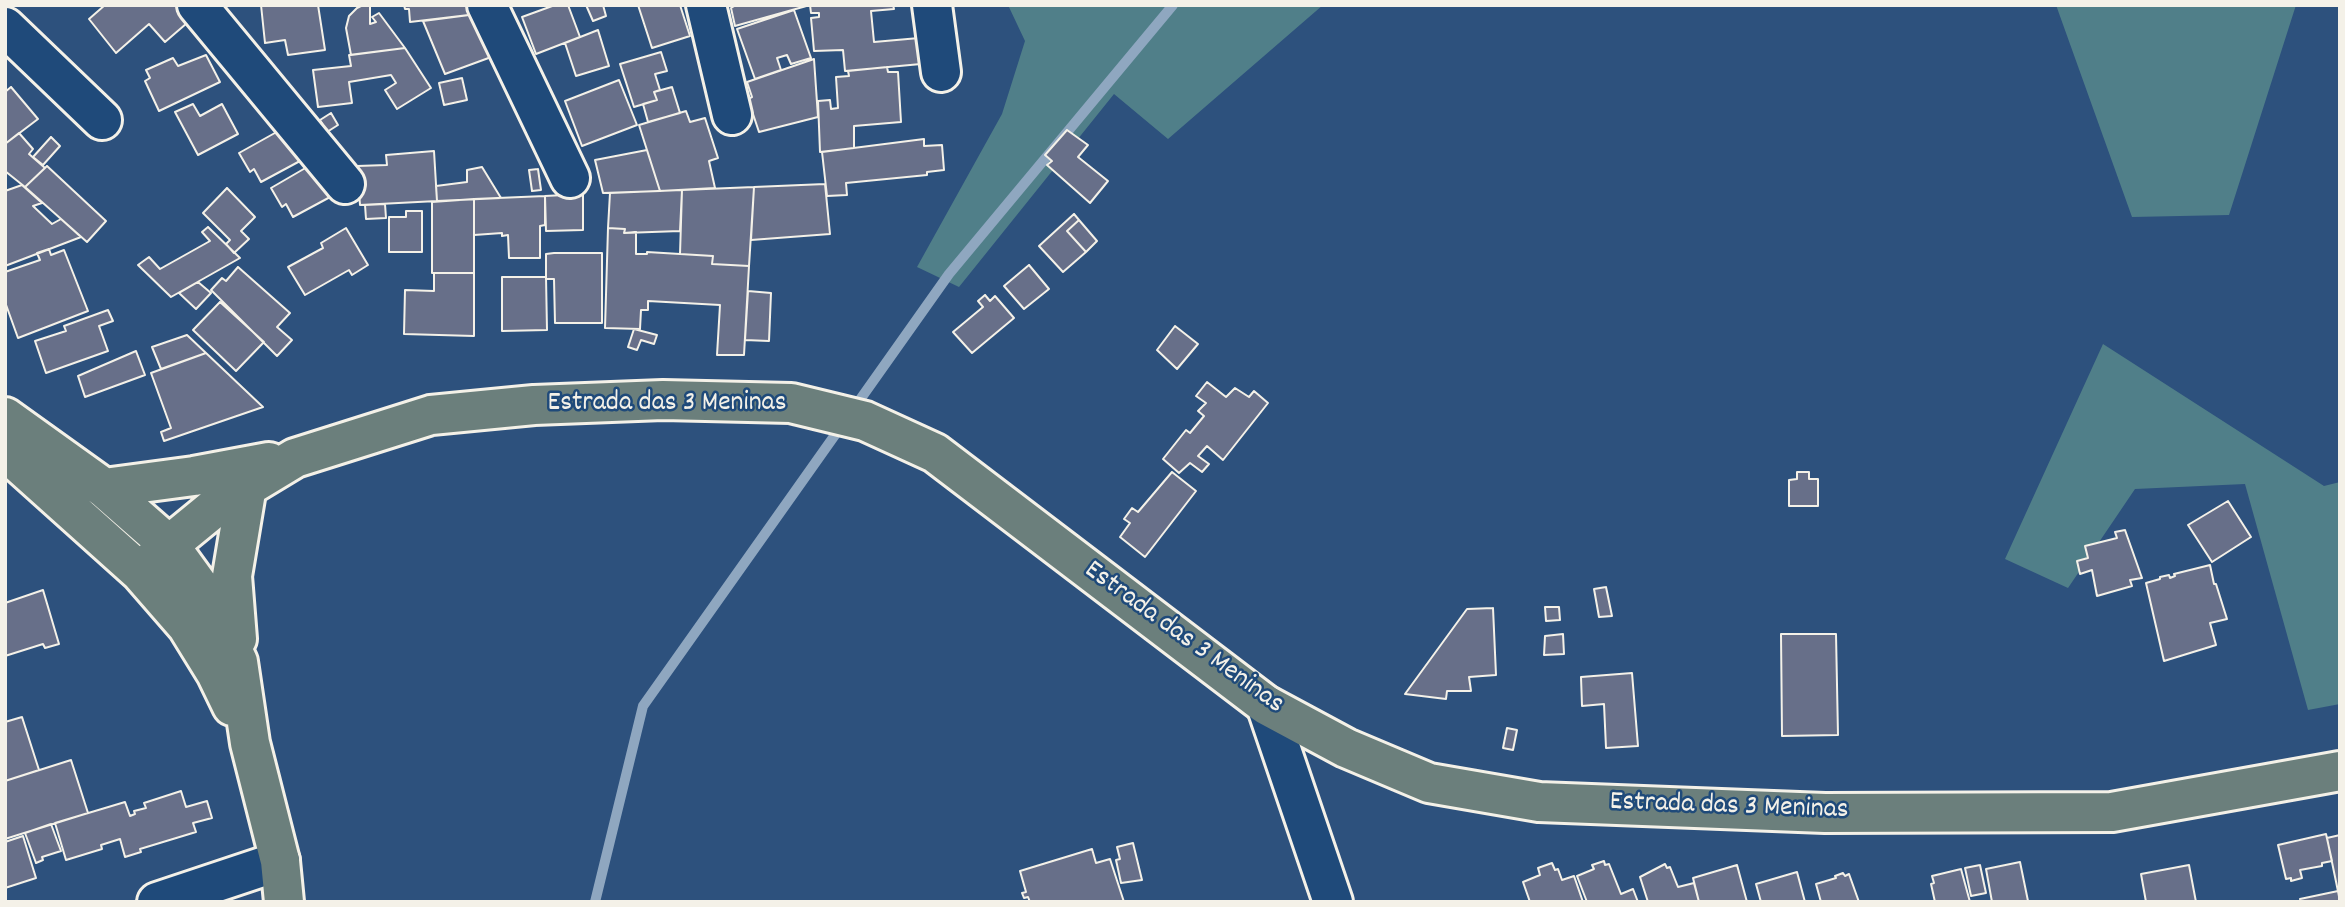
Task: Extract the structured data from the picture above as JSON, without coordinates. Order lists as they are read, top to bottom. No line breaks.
{"streets":{"main road":["Estrada das 3 Meninas"]}}
